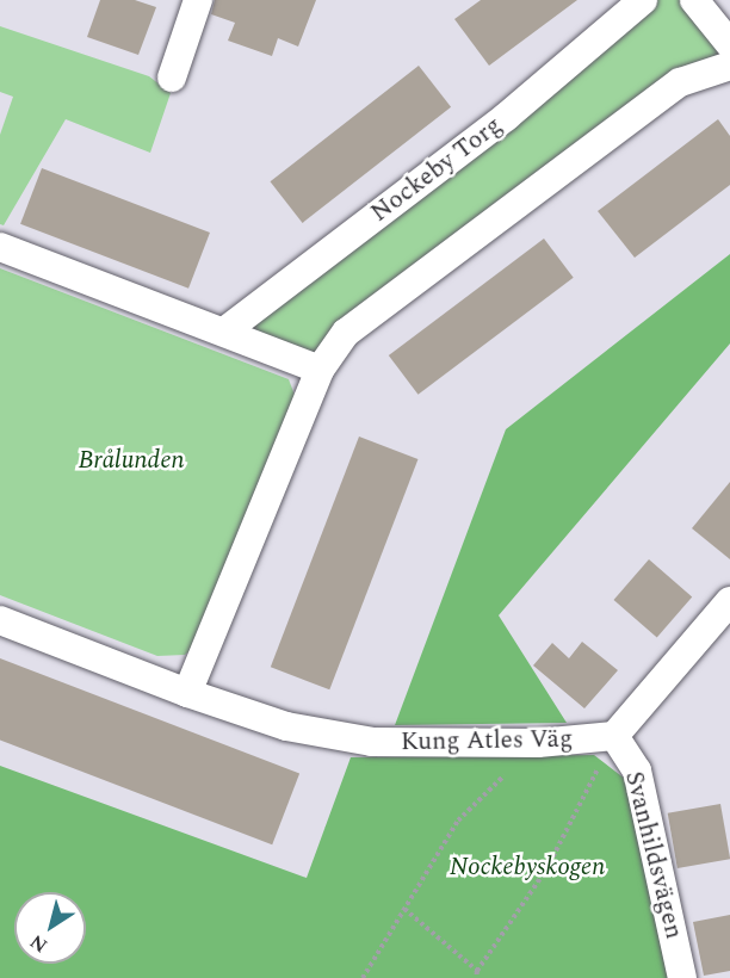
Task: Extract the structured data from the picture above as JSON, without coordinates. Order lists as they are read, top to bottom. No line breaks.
{"streets":{"street":["Nockeby Torg","Kung Atles Väg","Svanhildsvägen"]},"crossings":[["Kung Atles Väg","Svanhildsvägen"]],"parks":["Brålunden","Nockebyskogen"],"north":"bottom left"}
